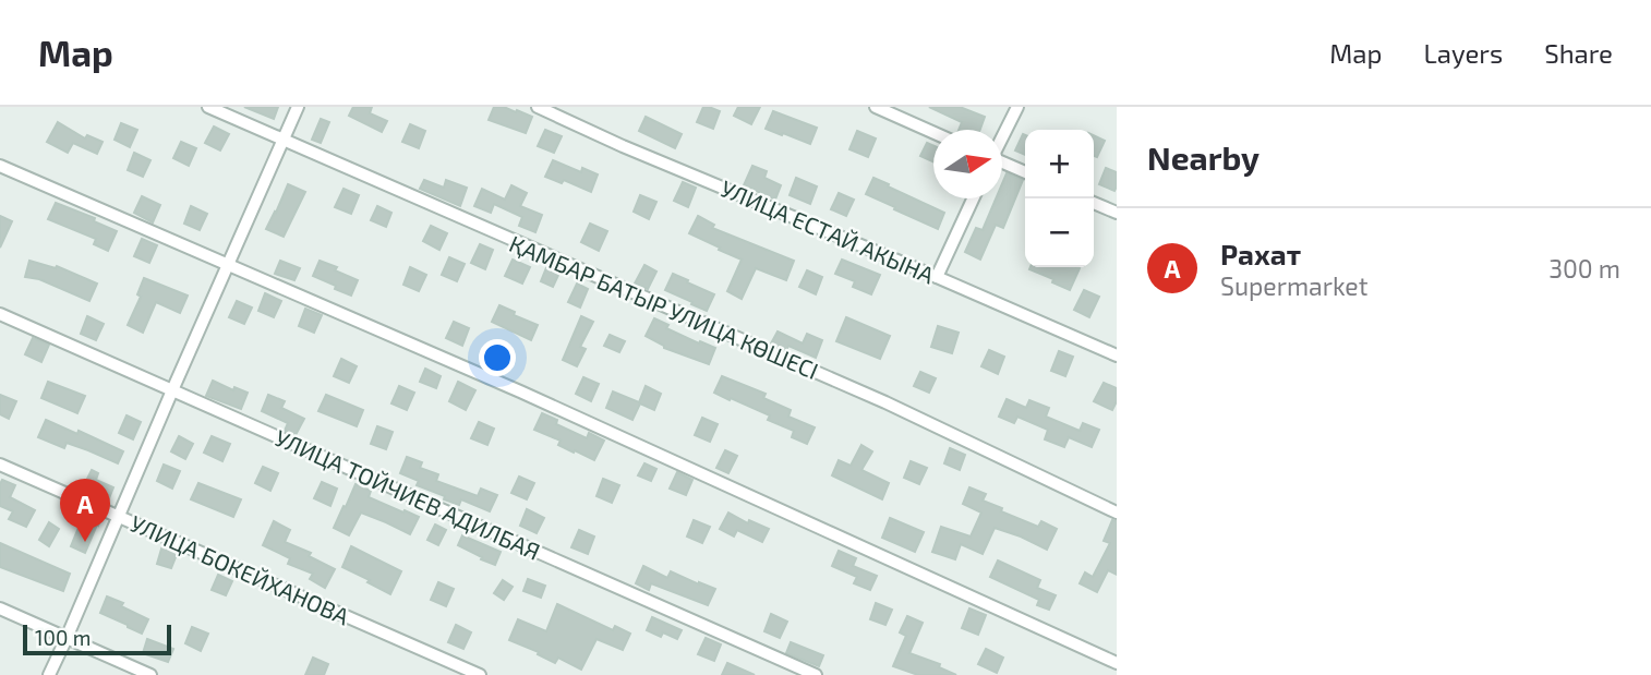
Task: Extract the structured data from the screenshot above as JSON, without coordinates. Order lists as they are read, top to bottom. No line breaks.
{"streets":{"street":["УЛИЦА ЕСТАЙ АКЫНА","ҚАМБАР БАТЫР УЛИЦА КӨШЕСІ","УЛИЦА ТОЙЧИЕВ АДИЛБАЯ","УЛИЦА БОКЕЙХАНОВА"]},"scale_bar":"100 m","north":"right","page":{"header":"Map","nav":["Map","Layers","Share"],"heading":"Nearby","map_buttons":["+","−"],"list":[{"mark":"A","name":"Рахат","note":"Supermarket","value":"300 m"}],"pins":"A","scale":"100 m"}}
